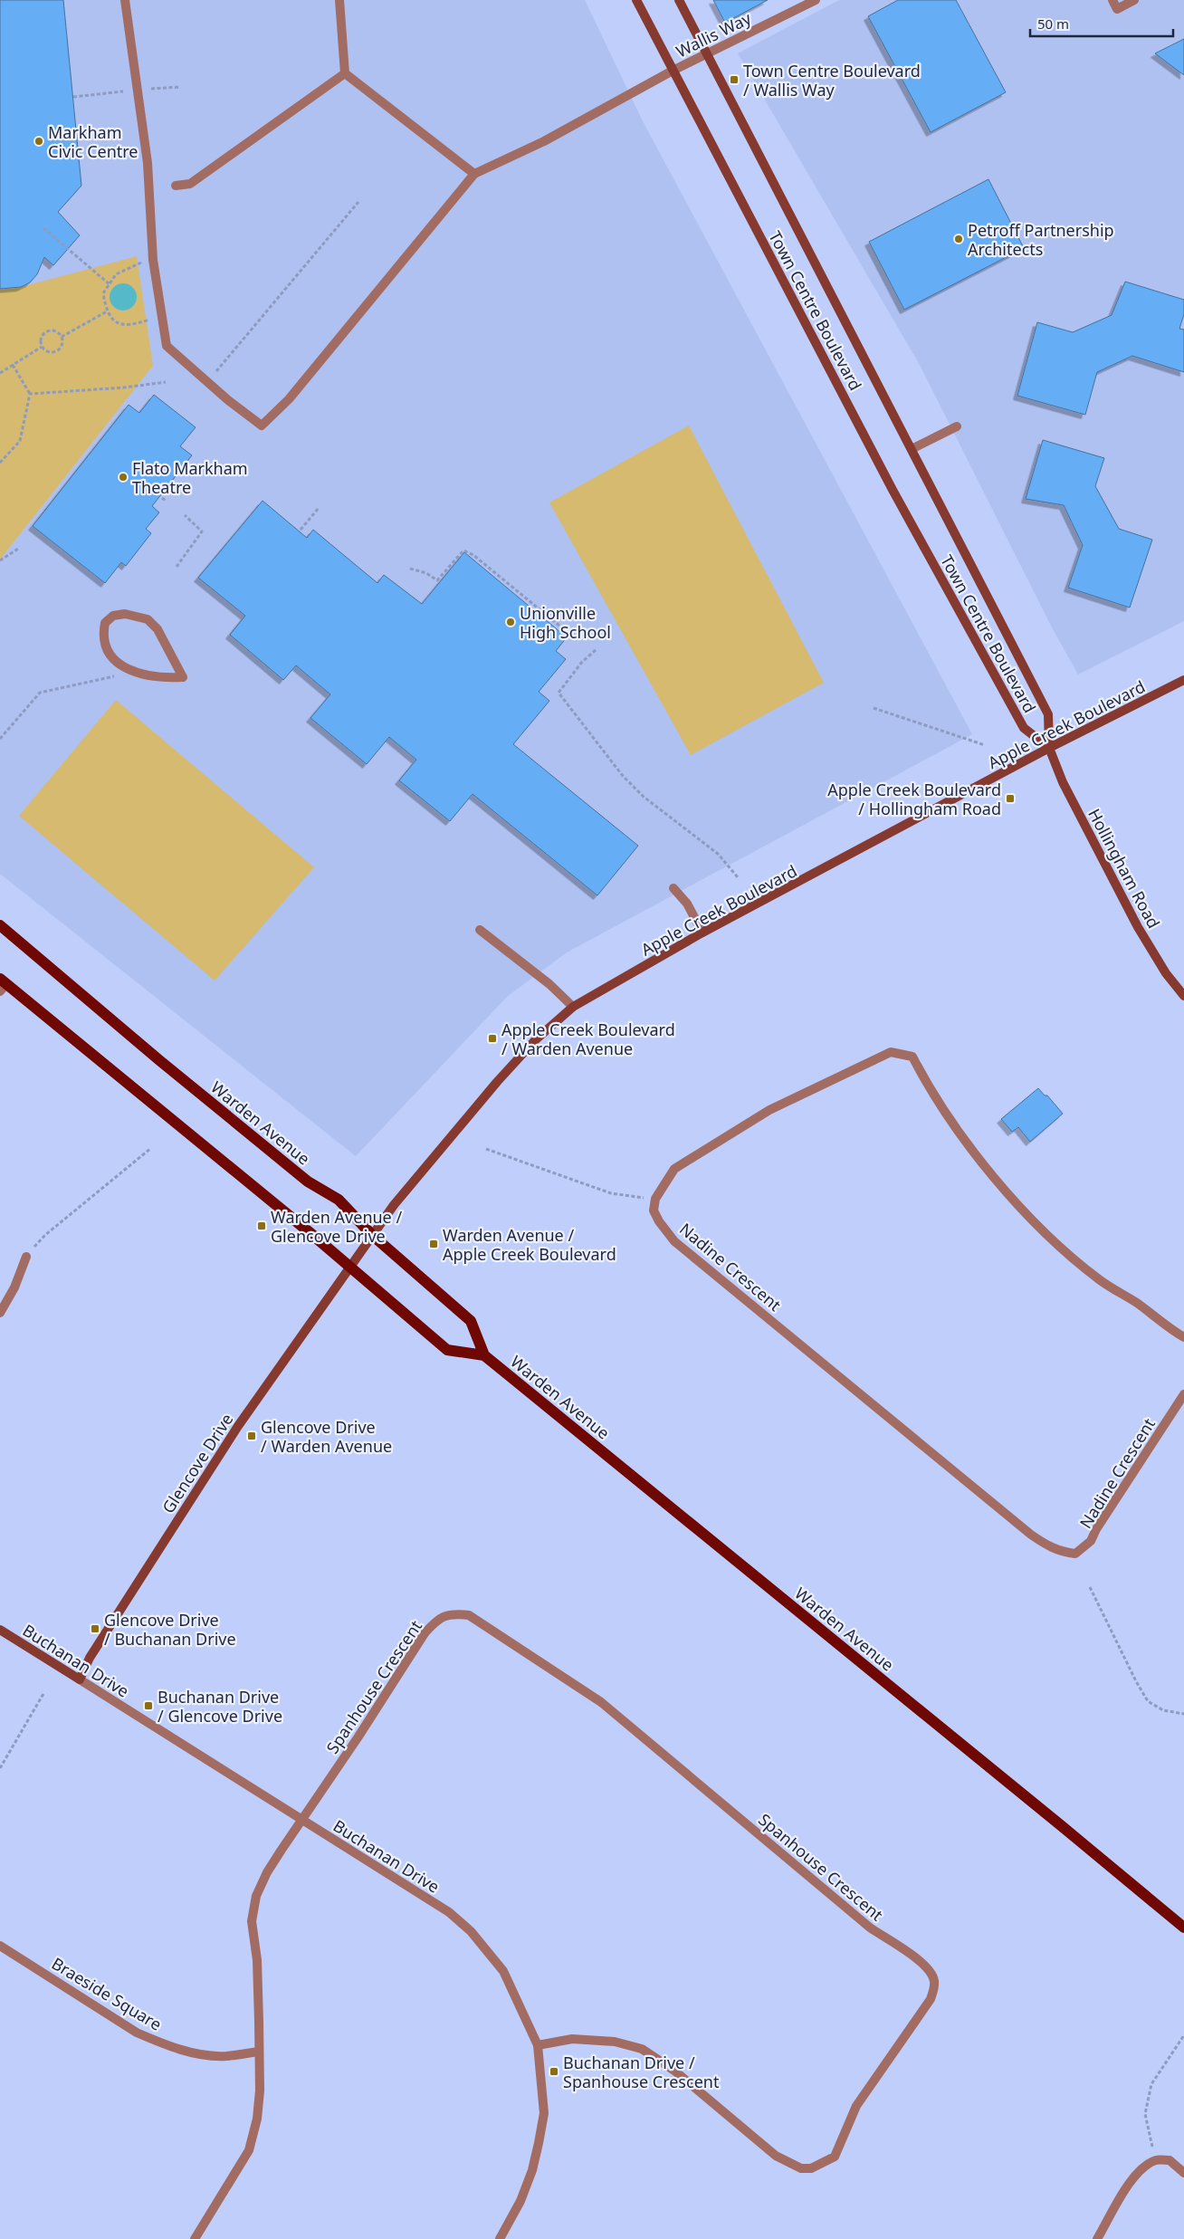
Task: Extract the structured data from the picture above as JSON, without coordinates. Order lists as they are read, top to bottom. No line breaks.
{"streets":{"main road":["Town Centre Boulevard","Apple Creek Boulevard","Hollingham Road","Warden Avenue","Glencove Drive","Buchanan Drive"],"street":["Wallis Way","Nadine Crescent","Spanhouse Crescent","Braeside Square"]},"crossings":[["Wallis Way","Town Centre Boulevard"],["Town Centre Boulevard","Apple Creek Boulevard"],["Town Centre Boulevard","Hollingham Road"],["Apple Creek Boulevard","Hollingham Road"],["Apple Creek Boulevard","Warden Avenue"],["Apple Creek Boulevard","Glencove Drive"],["Warden Avenue","Glencove Drive"],["Glencove Drive","Buchanan Drive"],["Buchanan Drive","Spanhouse Crescent"]],"places":{"transit":["Town Centre Boulevard / Wallis Way","Apple Creek Boulevard / Hollingham Road","Apple Creek Boulevard / Warden Avenue","Warden Avenue / Glencove Drive","Warden Avenue / Apple Creek Boulevard","Glencove Drive / Warden Avenue","Glencove Drive / Buchanan Drive","Buchanan Drive / Glencove Drive","Buchanan Drive / Spanhouse Crescent"],"other":["Markham Civic Centre","Petroff Partnership Architects","Flato Markham Theatre","Unionville High School"]},"scale_bar":"50 m"}
